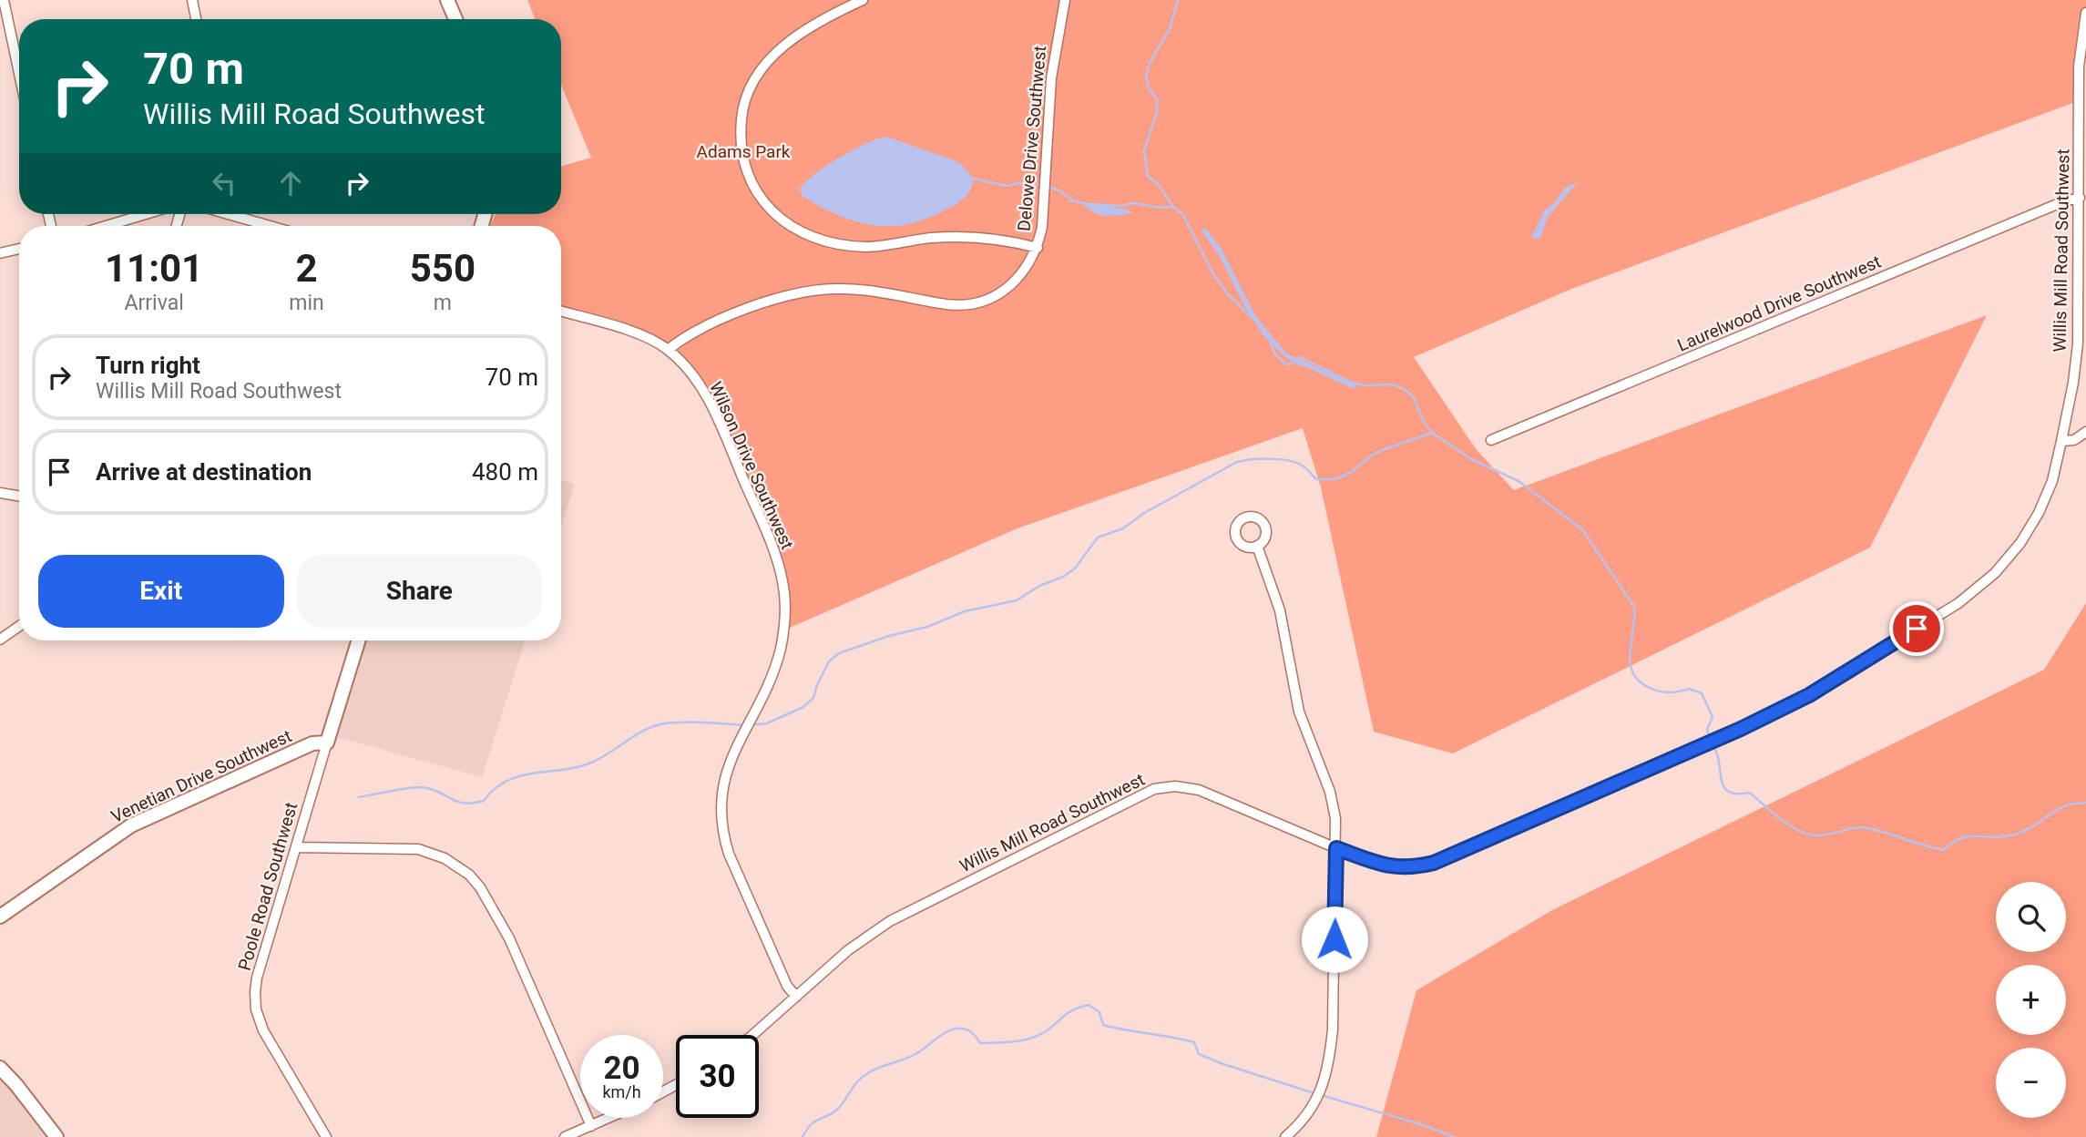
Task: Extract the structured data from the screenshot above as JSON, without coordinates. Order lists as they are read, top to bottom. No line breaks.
{"streets":{"street":["Delowe Drive Southwest","Willis Mill Road Southwest","Laurelwood Drive Southwest","Wilson Drive Southwest","Venetian Drive Southwest","Poole Road Southwest"]},"crossings":[["Delowe Drive Southwest","Wilson Drive Southwest"],["Willis Mill Road Southwest","Laurelwood Drive Southwest"],["Willis Mill Road Southwest","Wilson Drive Southwest"],["Venetian Drive Southwest","Poole Road Southwest"]],"parks":["Adams Park"],"page":{"turn":["70 m","Willis Mill Road Southwest"],"eta":["11:01","Arrival","2","min","550","m"],"list":[{"name":"Turn right","note":"Willis Mill Road Southwest","value":"70 m"},{"name":"Arrive at destination","value":"480 m"}],"buttons":["Exit","Share"],"map_buttons":["+","−"],"speed":"20 km/h","limit":"30"}}
